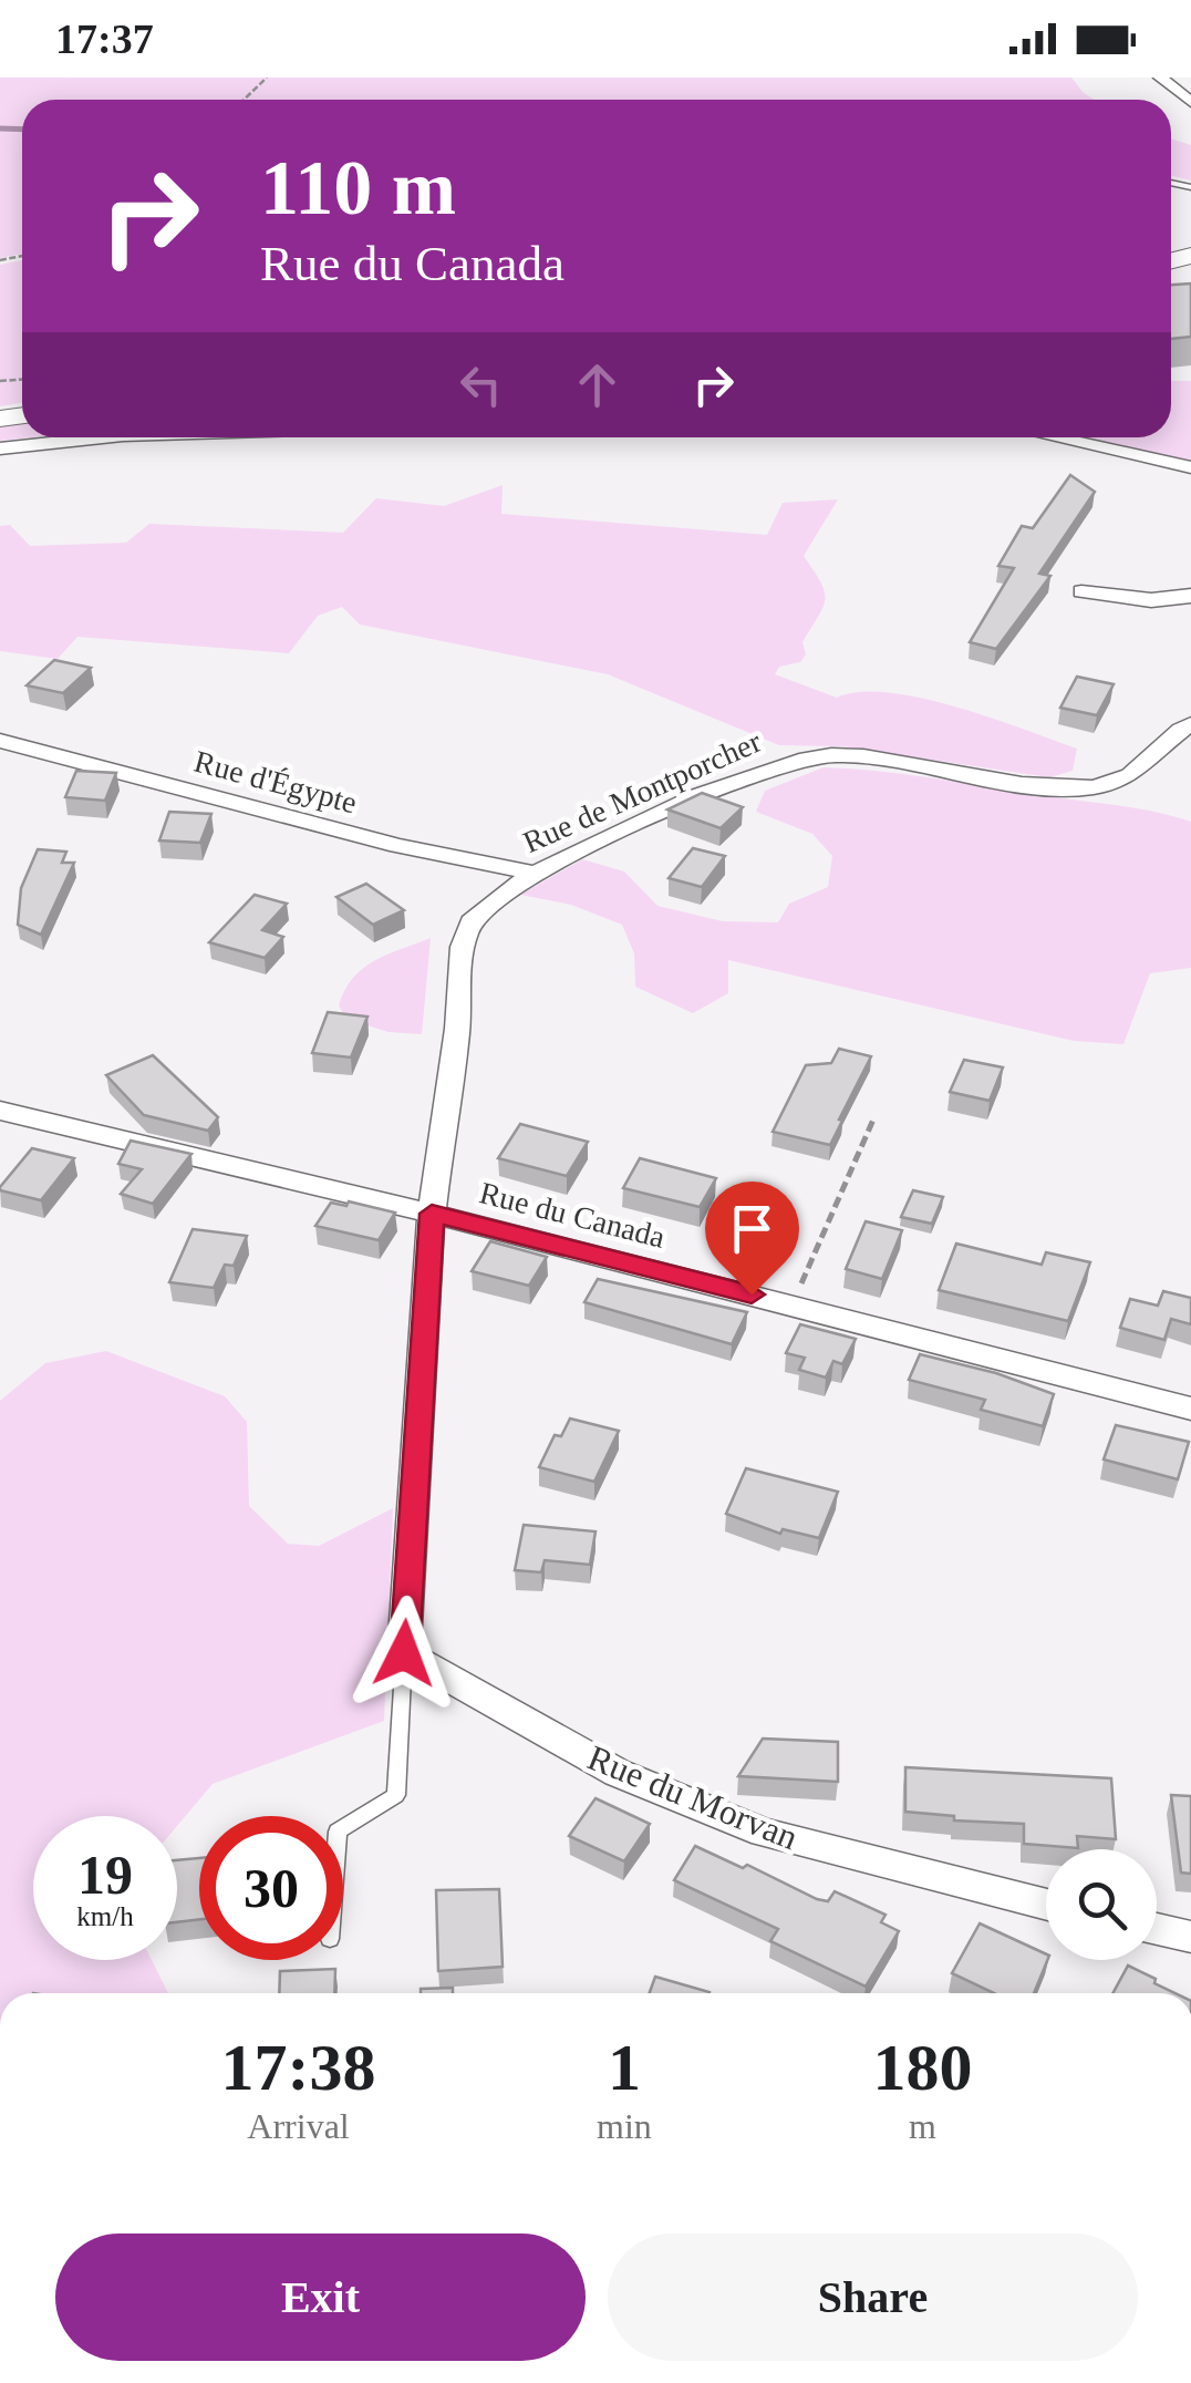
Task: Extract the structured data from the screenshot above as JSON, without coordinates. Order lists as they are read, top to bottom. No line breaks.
{"streets":{"street":["Rue d'Égypte","Rue de Montporcher","Rue du Canada","Rue du Morvan"]},"crossings":[["Rue d'Égypte","Rue de Montporcher"],["Rue de Montporcher","Rue du Canada"],["Rue de Montporcher","Rue du Morvan"]],"page":{"status":"17:37","turn":["110 m","Rue du Canada"],"speed":"19 km/h","limit":"30","eta":["17:38","Arrival","1","min","180","m"],"buttons":["Exit","Share"]}}
